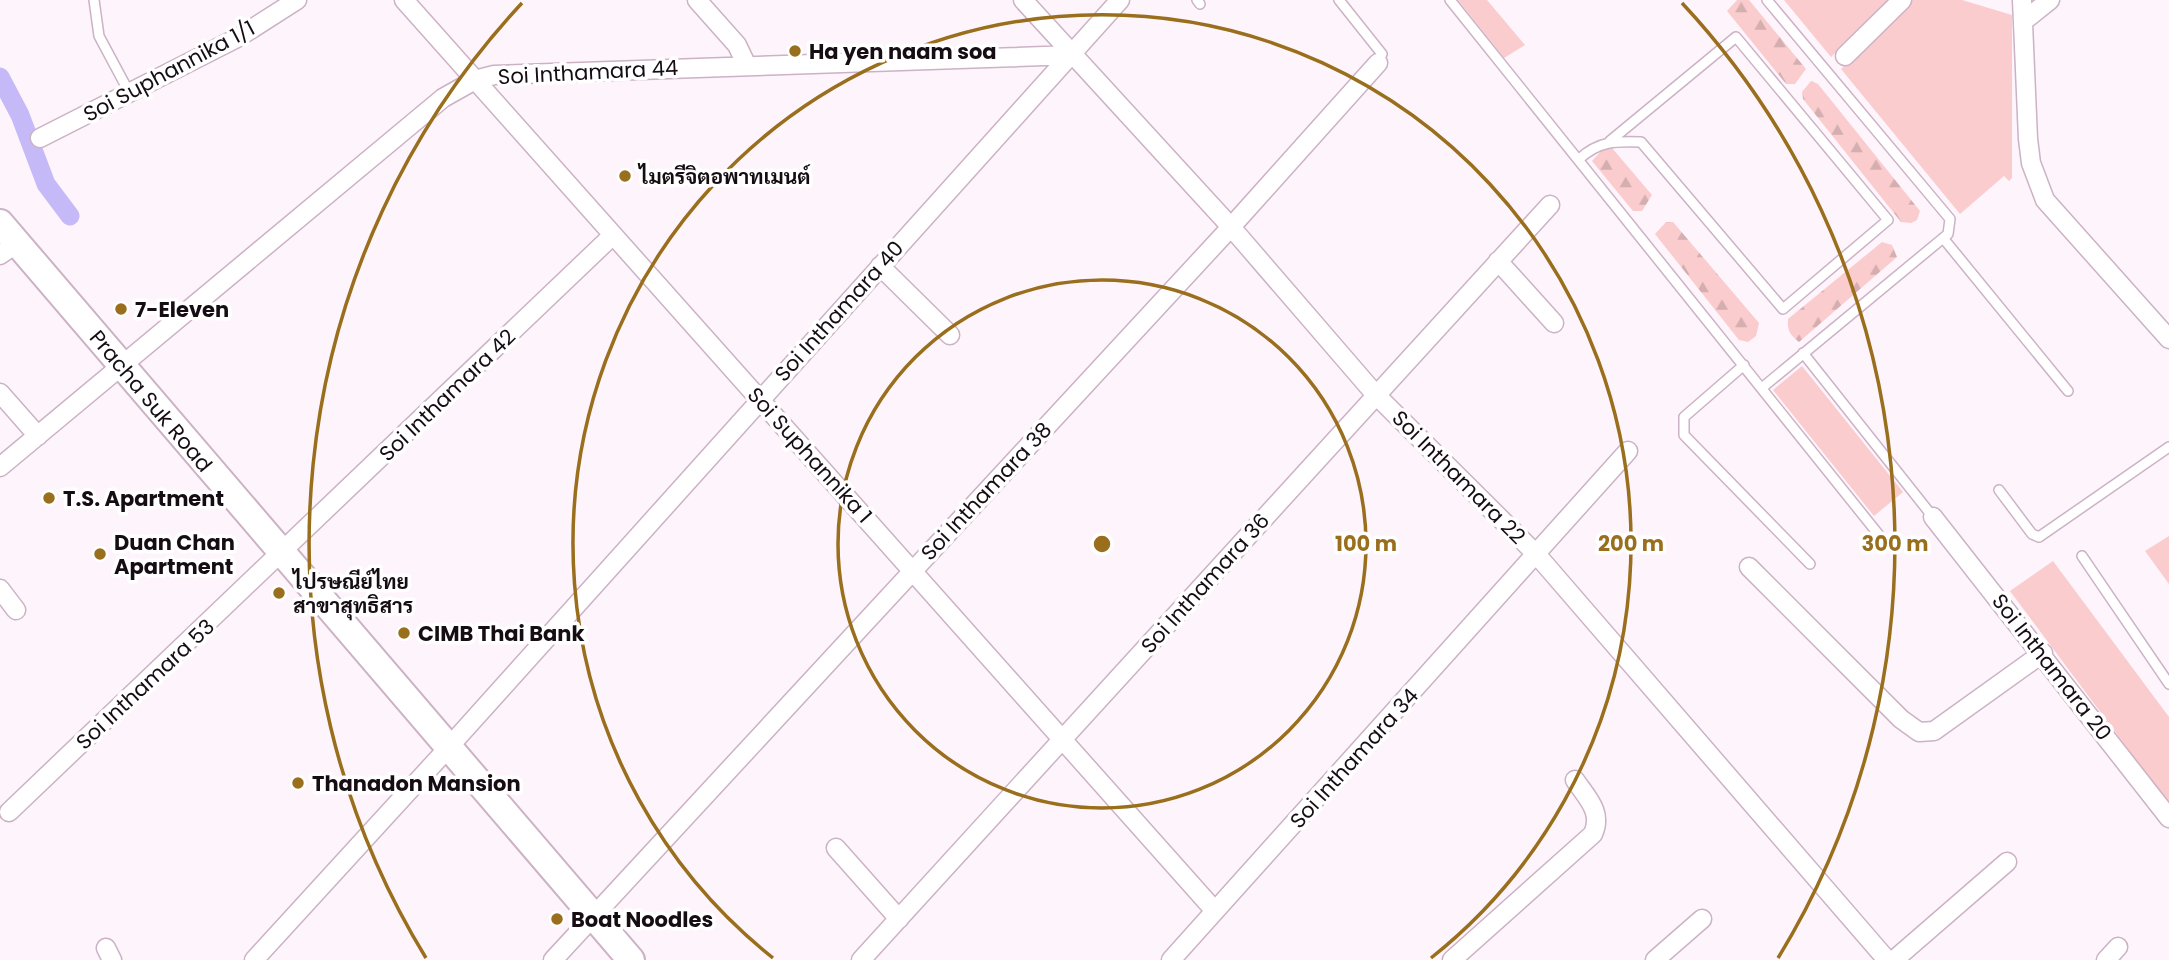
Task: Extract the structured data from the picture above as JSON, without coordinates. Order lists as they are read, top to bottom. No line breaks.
{"streets":{"street":["Soi Suphannika 1/1","Soi Inthamara 44","Soi Inthamara 40","Soi Inthamara 42","Pracha Suk Road","Soi Suphannika 1","Soi Inthamara 22","Soi Inthamara 38","Soi Inthamara 36","Soi Inthamara 20","Soi Inthamara 53","Soi Inthamara 34"]},"crossings":[["Soi Inthamara 44","Soi Inthamara 40"],["Soi Inthamara 44","Pracha Suk Road"],["Soi Inthamara 44","Soi Suphannika 1"],["Soi Inthamara 44","Soi Inthamara 22"],["Soi Inthamara 40","Pracha Suk Road"],["Soi Inthamara 40","Soi Suphannika 1"],["Soi Inthamara 40","Soi Inthamara 22"],["Soi Inthamara 42","Pracha Suk Road"],["Soi Inthamara 42","Soi Suphannika 1"],["Soi Inthamara 42","Soi Inthamara 53"],["Pracha Suk Road","Soi Inthamara 38"],["Pracha Suk Road","Soi Inthamara 53"],["Soi Suphannika 1","Soi Inthamara 38"],["Soi Suphannika 1","Soi Inthamara 36"],["Soi Suphannika 1","Soi Inthamara 34"],["Soi Inthamara 22","Soi Inthamara 38"],["Soi Inthamara 22","Soi Inthamara 36"],["Soi Inthamara 22","Soi Inthamara 34"]],"places":["Ha yen naam soa","ไมตรีจิตอพาทเมนต์","7-Eleven","T.S. Apartment","Duan Chan Apartment","ไปรษณีย์ไทย สาขาสุทธิสาร","CIMB Thai Bank","Thanadon Mansion","Boat Noodles"],"rings":["100 m","200 m","300 m"]}
